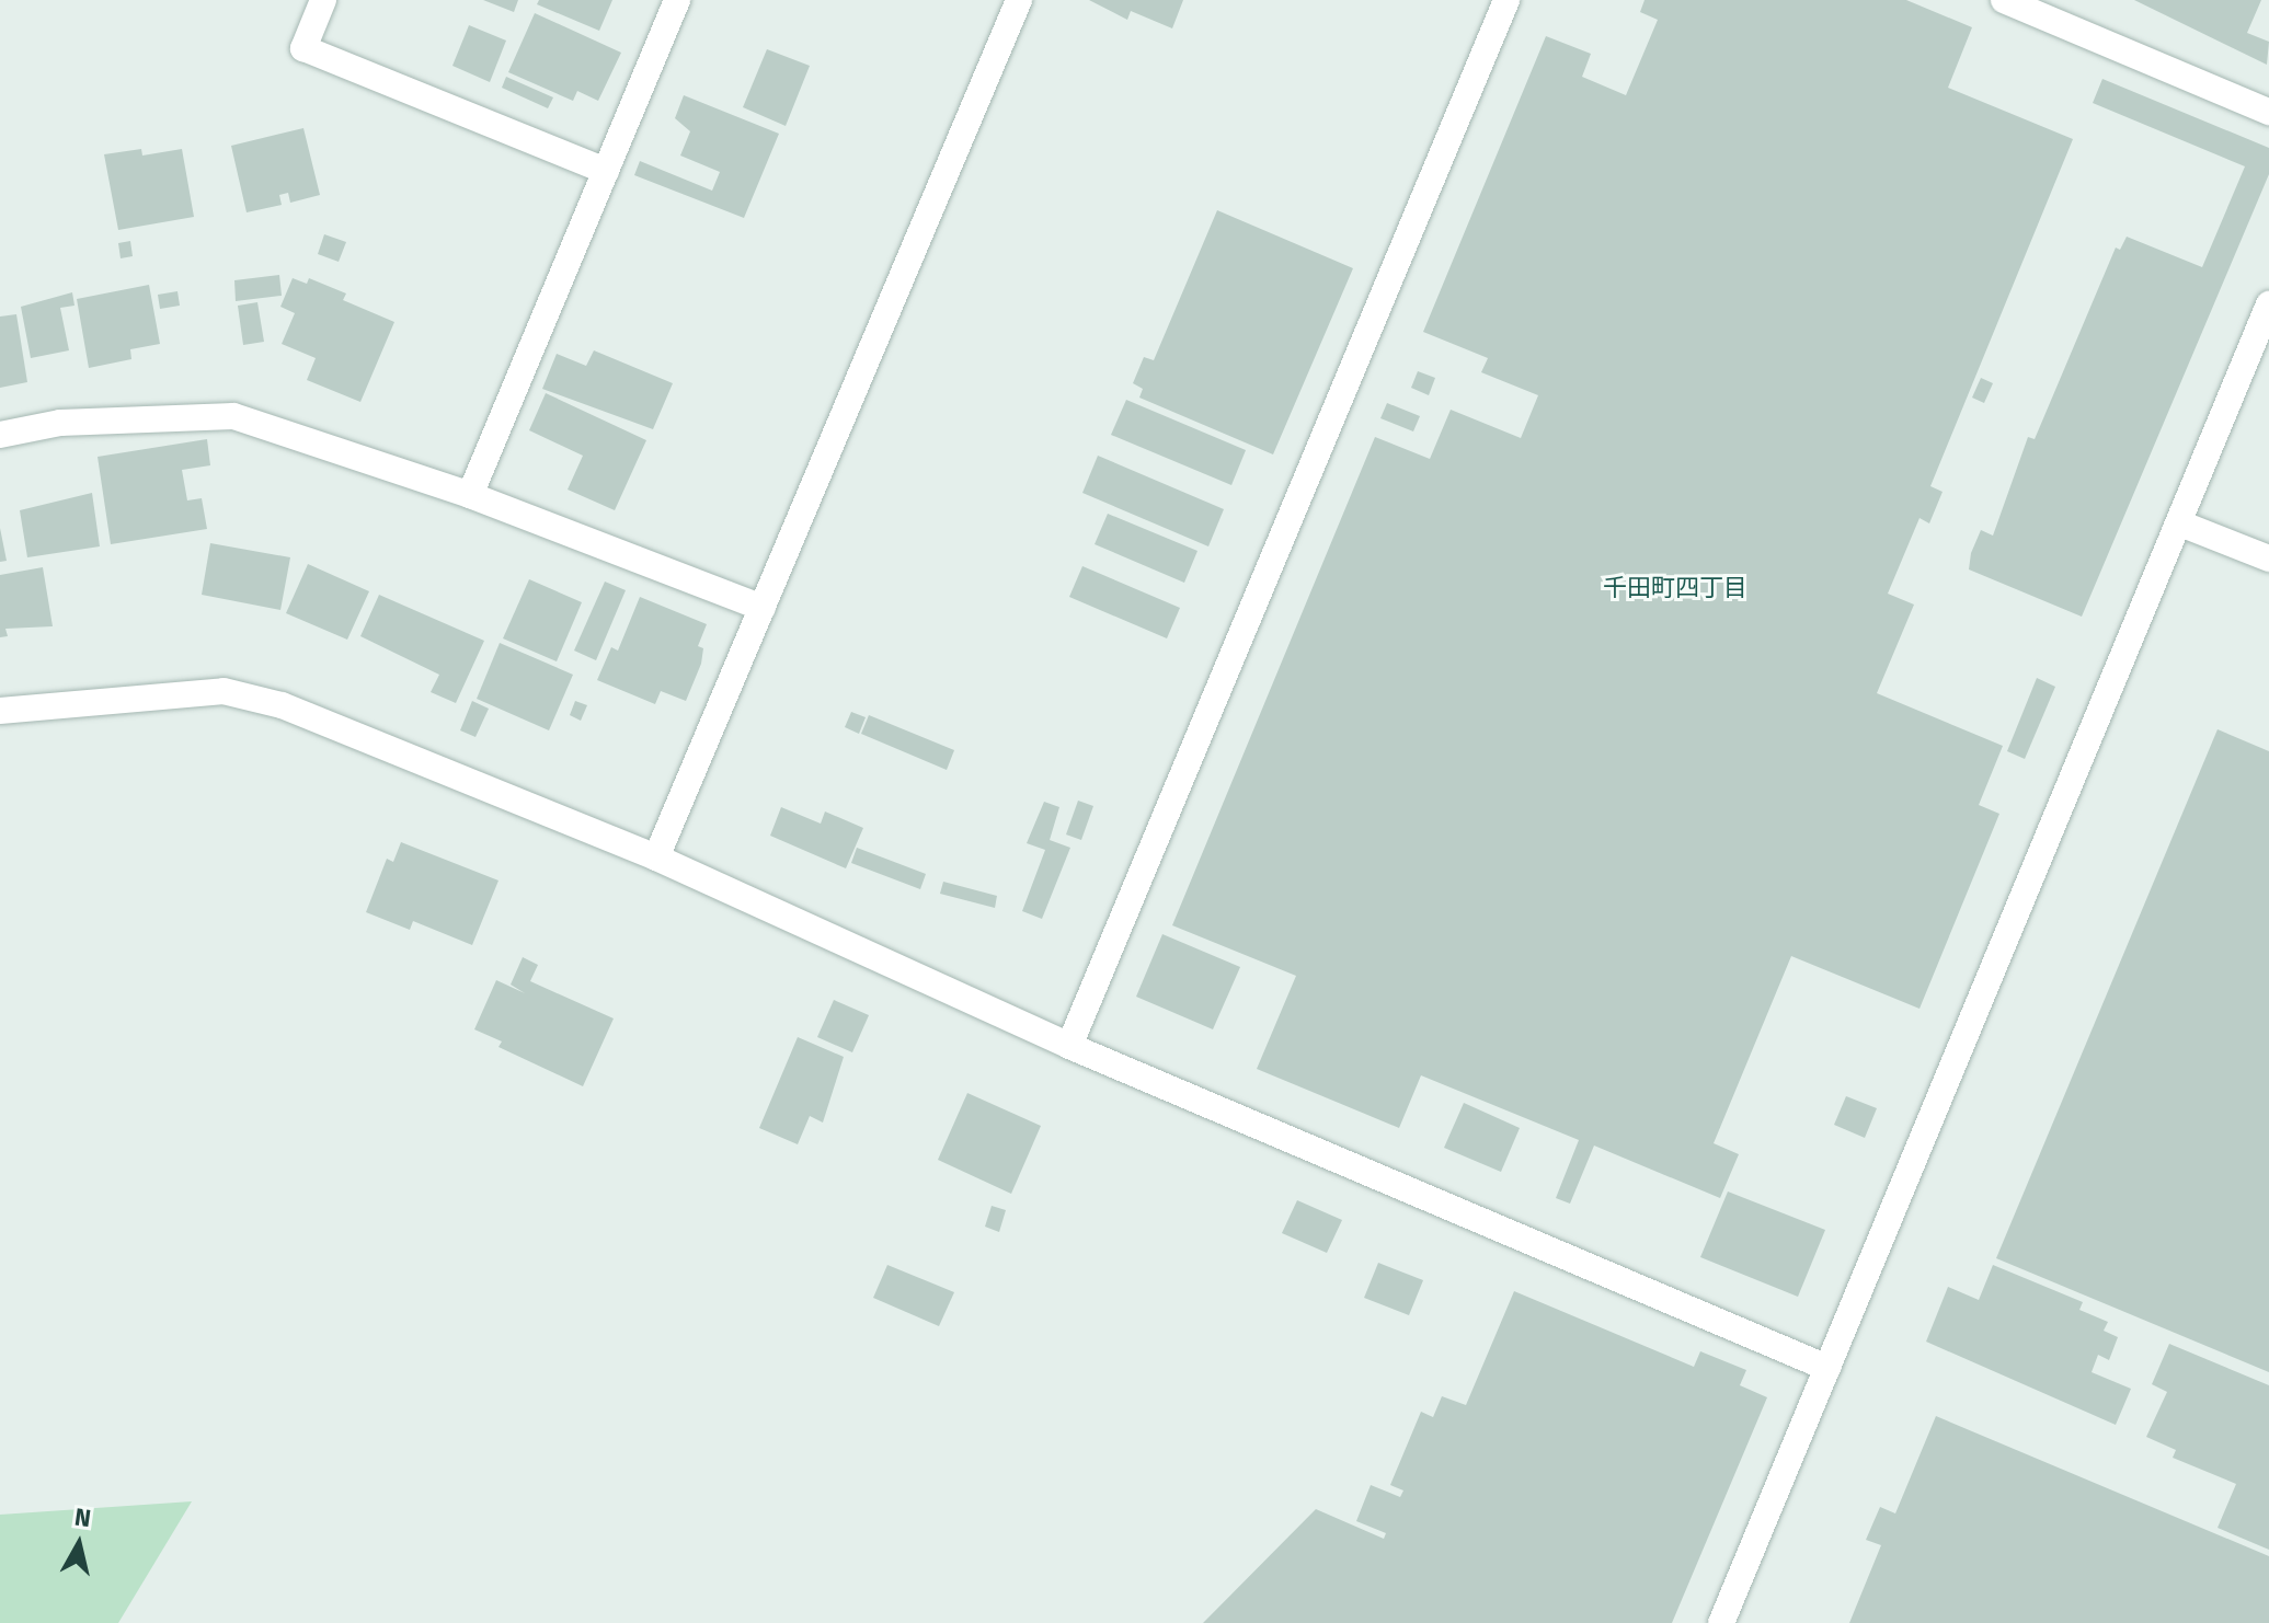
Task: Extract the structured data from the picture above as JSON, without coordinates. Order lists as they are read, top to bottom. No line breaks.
{"districts":["千田町四丁目"],"north":"top"}
